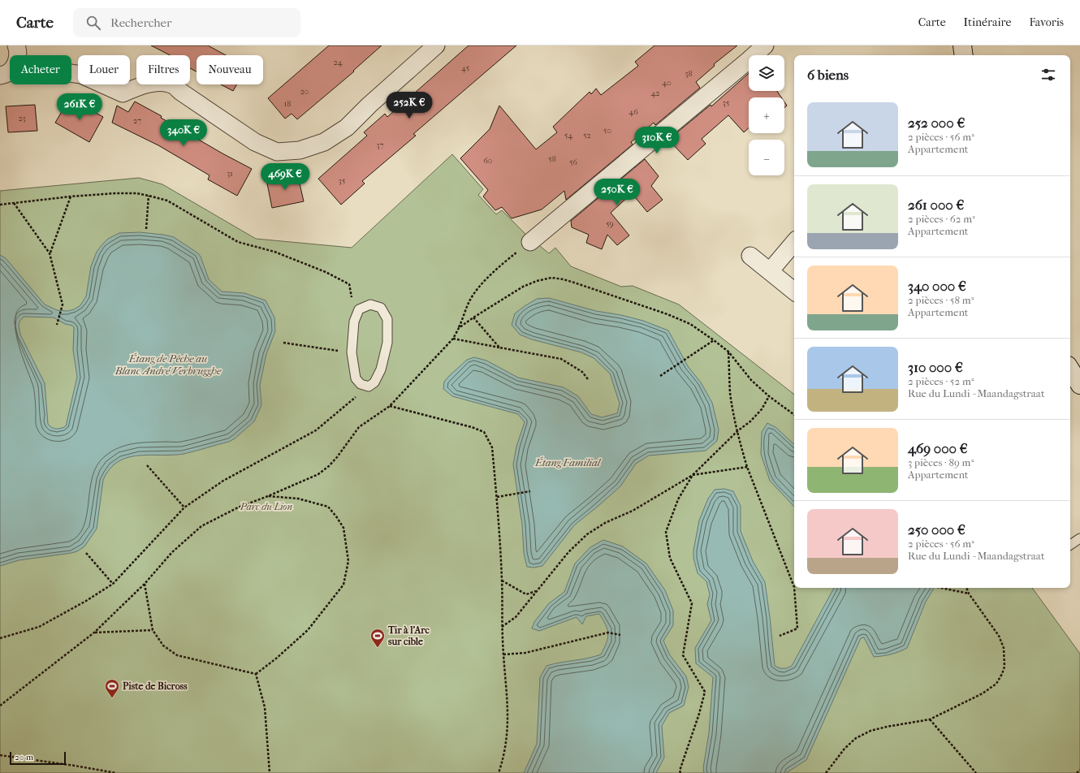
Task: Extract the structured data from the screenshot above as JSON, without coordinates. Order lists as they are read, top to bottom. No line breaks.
{"water":["Étang de Pêche au Blanc André Verbrugghe","Étang Familial"],"parks":["Parc du Lion"],"places":{"sports":["Tir à l'Arc sur cible","Piste de Bicross"]},"house_numbers":["24","45","38","40","20","42","35","18","46","23","27","50","54","52","37","58","60","56","31","35","59"],"scale_bar":"20 m","page":{"header":"Carte","search":"Rechercher","nav":["Carte","Itinéraire","Favoris"],"map_buttons":["+","−"],"chip":["Acheter","Louer","Filtres","Nouveau"],"heading":"6 biens","price":["252K €","261K €","340K €","310K €","469K €","250K €"],"list":[{"name":"252 000 €","note":"2 pièces · 56 m² · Appartement"},{"name":"261 000 €","note":"2 pièces · 62 m² · Appartement"},{"name":"340 000 €","note":"2 pièces · 58 m² · Appartement"},{"name":"310 000 €","note":"2 pièces · 52 m² · Rue du Lundi - Maandagstraat"},{"name":"469 000 €","note":"3 pièces · 89 m² · Appartement"},{"name":"250 000 €","note":"2 pièces · 56 m² · Rue du Lundi - Maandagstraat"}],"scale":"20 m"}}
